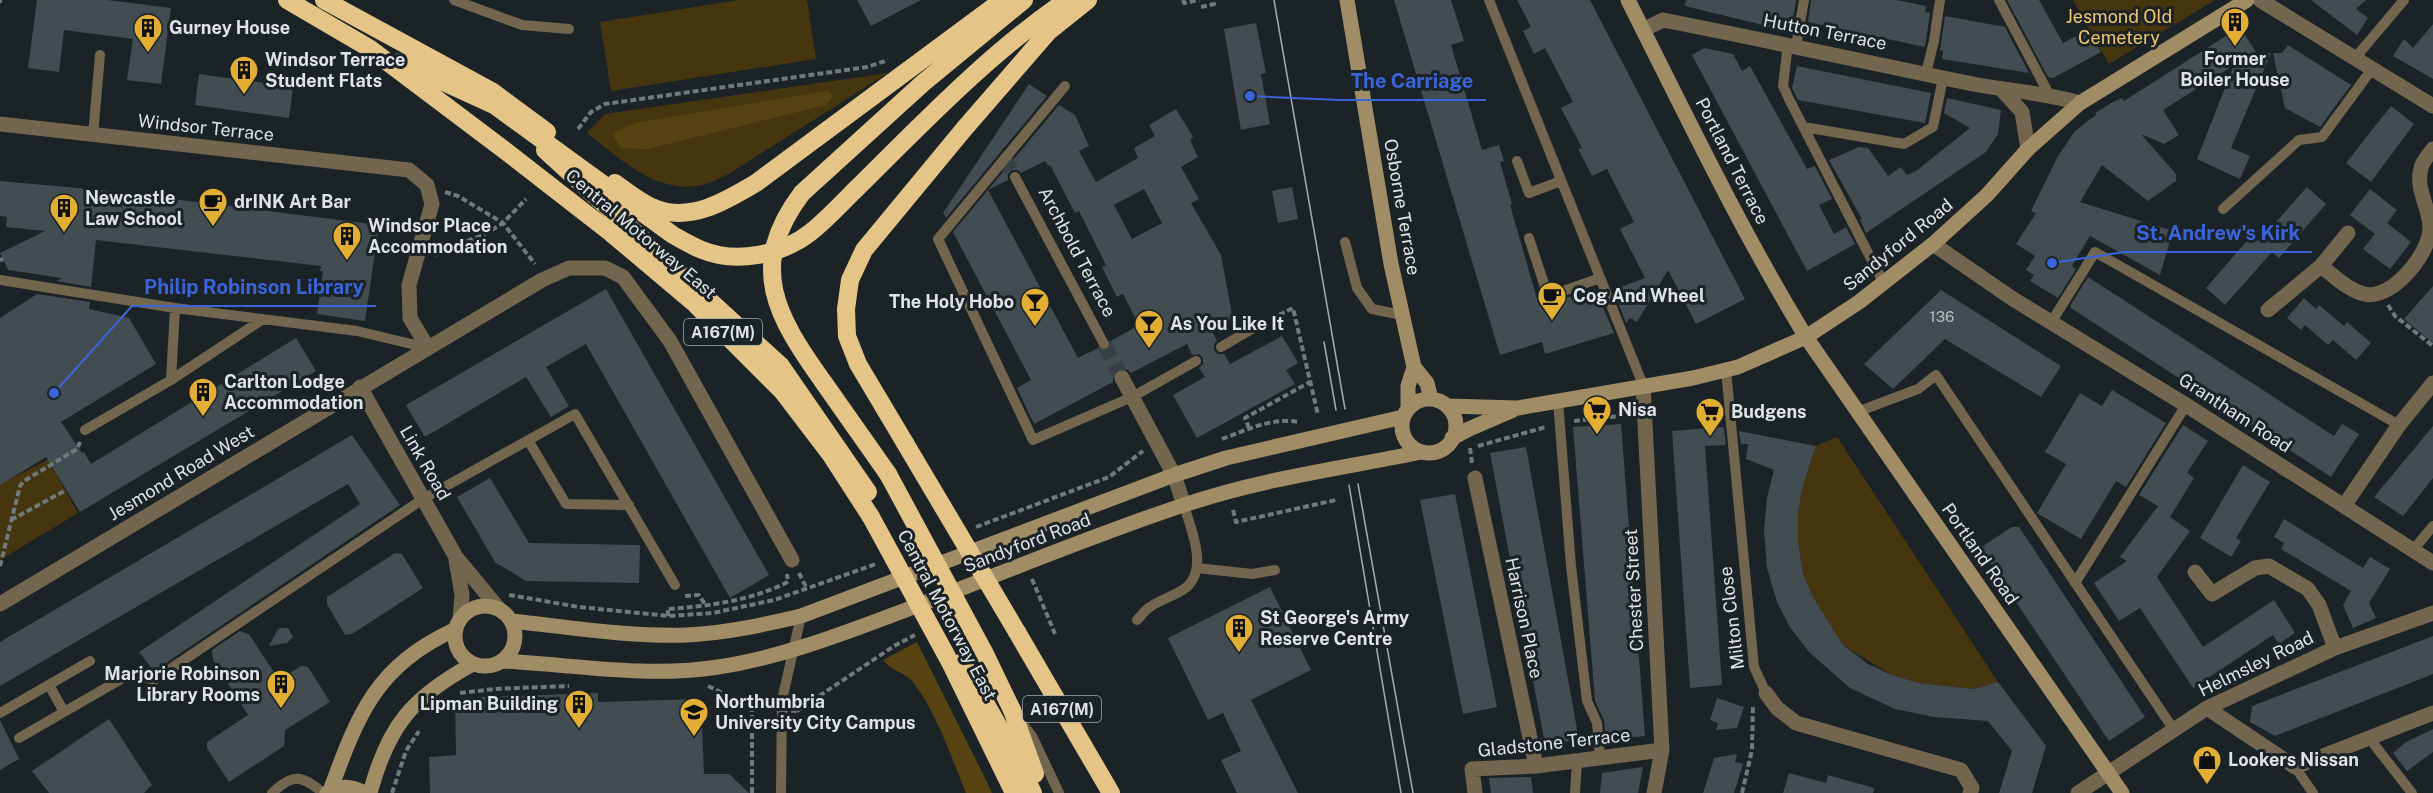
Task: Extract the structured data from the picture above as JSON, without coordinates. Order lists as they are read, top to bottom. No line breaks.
{"streets":{"highway":["Central Motorway East","A167(M)"],"main road":["Portland Terrace","Osborne Terrace","Sandyford Road","Portland Road"],"street":["Hutton Terrace","Windsor Terrace","Grantham Road","Link Road","Jesmond Road West","Chester Street","Harrison Place","Milton Close","Helmsley Road","Gladstone Terrace"],"lane":["Archbold Terrace"]},"crossings":[["Hutton Terrace","Portland Terrace"],["Hutton Terrace","Sandyford Road"],["Portland Terrace","Sandyford Road"],["Portland Terrace","Portland Road"],["Osborne Terrace","Sandyford Road"],["Central Motorway East","A167(M)"],["Sandyford Road","Grantham Road"],["Sandyford Road","Link Road"],["Sandyford Road","Portland Road"],["Sandyford Road","Chester Street"],["Sandyford Road","Milton Close"],["Link Road","Jesmond Road West"],["Portland Road","Helmsley Road"],["Chester Street","Gladstone Terrace"],["Harrison Place","Gladstone Terrace"]],"parks":["Jesmond Old Cemetery"],"places":{"building":["Former Boiler House","Gurney House","Windsor Terrace Student Flats","Newcastle Law School","Windsor Place Accommodation","Carlton Lodge Accommodation","St George's Army Reserve Centre","Marjorie Robinson Library Rooms","Lipman Building"],"other":["The Carriage","St. Andrew's Kirk","Philip Robinson Library"],"cafe":["drINK Art Bar","Cog And Wheel"],"bar":["The Holy Hobo","As You Like It"],"supermarket":["Nisa","Budgens"],"school or university":["Northumbria University City Campus"],"shop":["Lookers Nissan"]},"house_numbers":["136"]}
